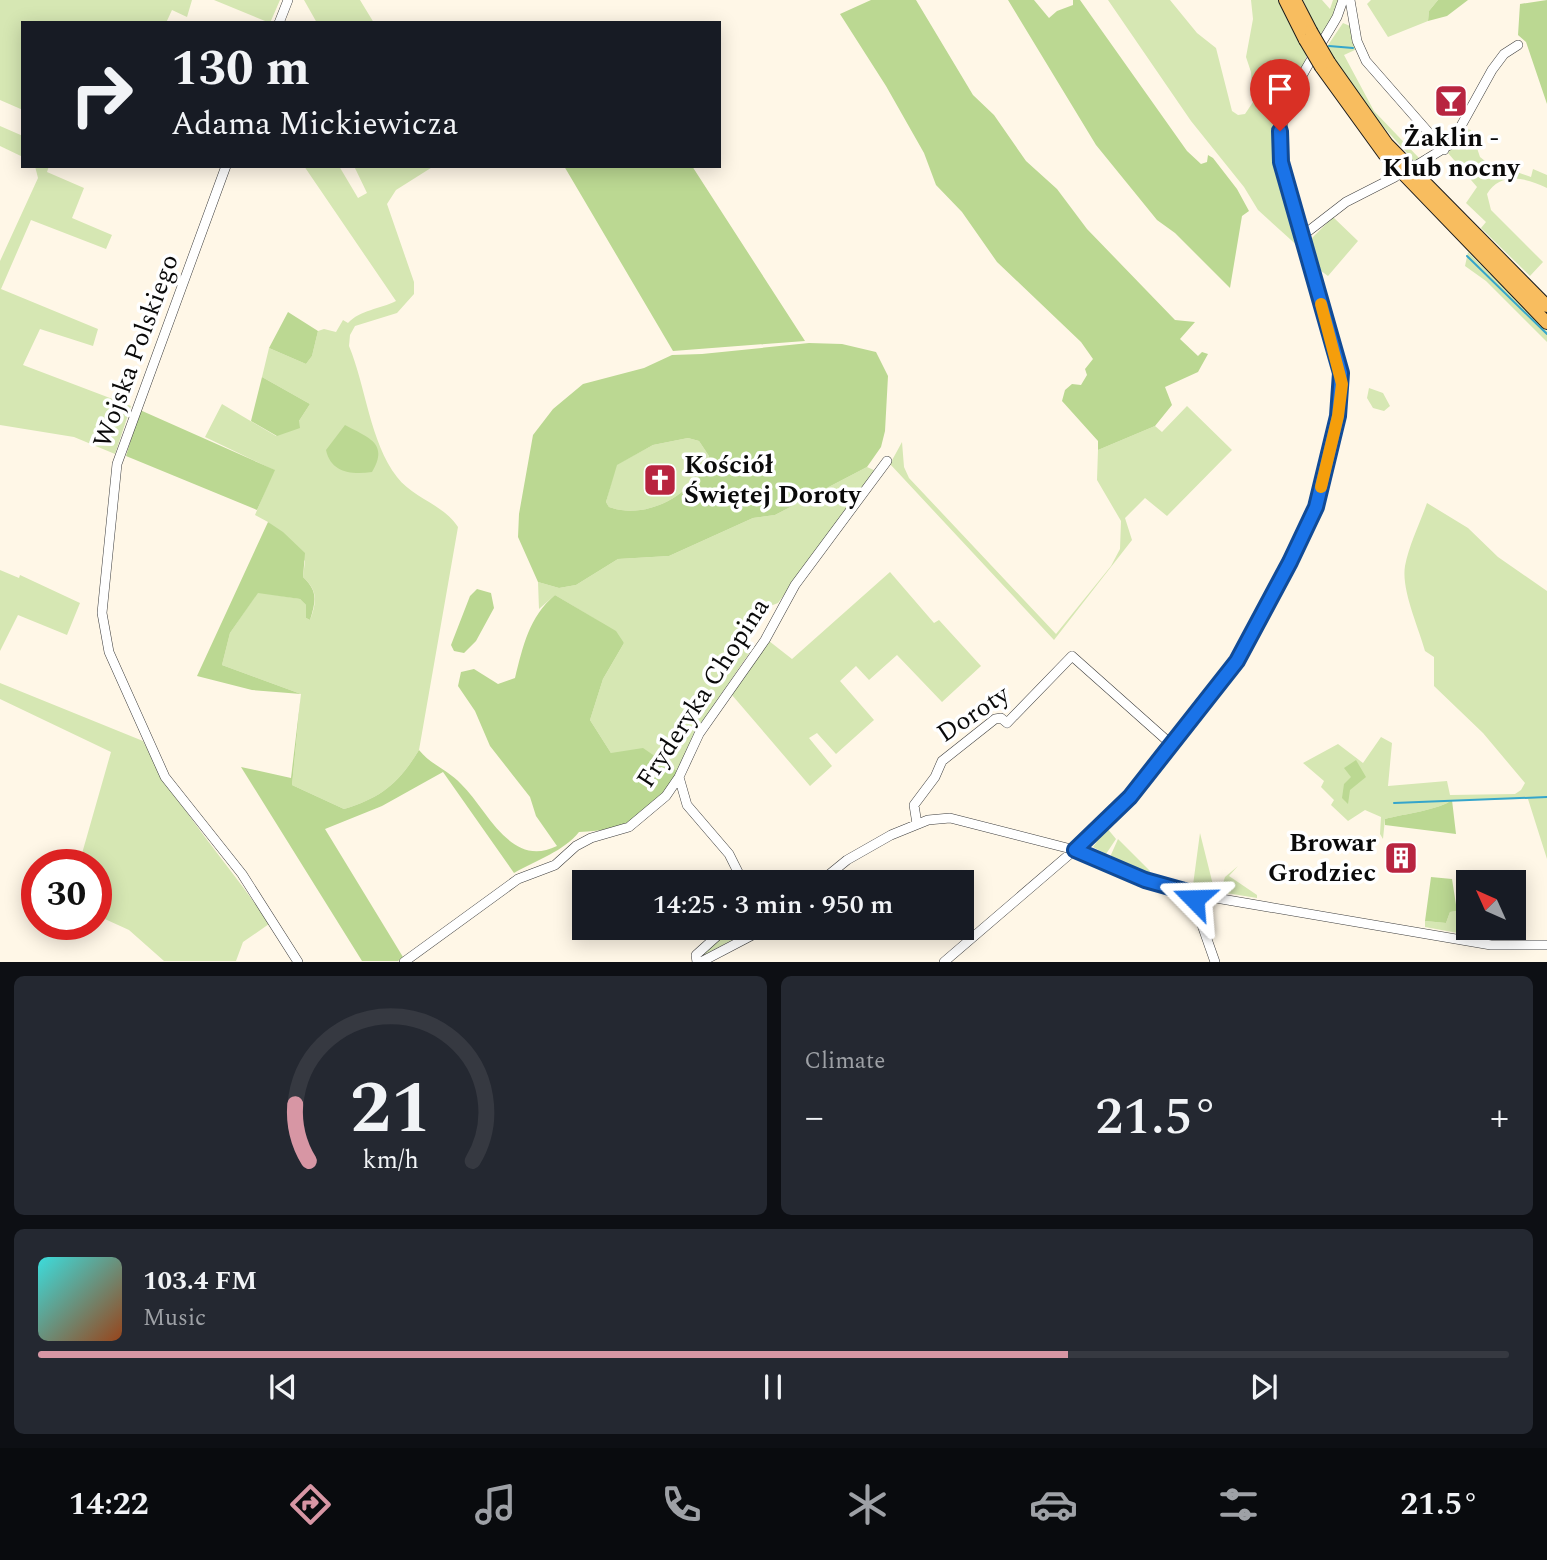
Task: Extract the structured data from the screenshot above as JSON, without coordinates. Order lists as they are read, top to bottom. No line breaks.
{"streets":{"street":["Wojska Polskiego","Fryderyka Chopina","Doroty"]},"places":{"bar":["Żaklin - Klub nocny"],"church":["Kościół Świętej Doroty"],"building":["Browar Grodziec"]},"north":"top left","page":{"turn":["130 m","Adama Mickiewicza"],"limit":"30","trip":"14:25 · 3 min · 950 m","tile":"Climate","heat":["−","21.5°","+"],"song":["103.4 FM","Music"],"tabs":["14:22","21.5°"],"gauge":["21","km/h"]}}
